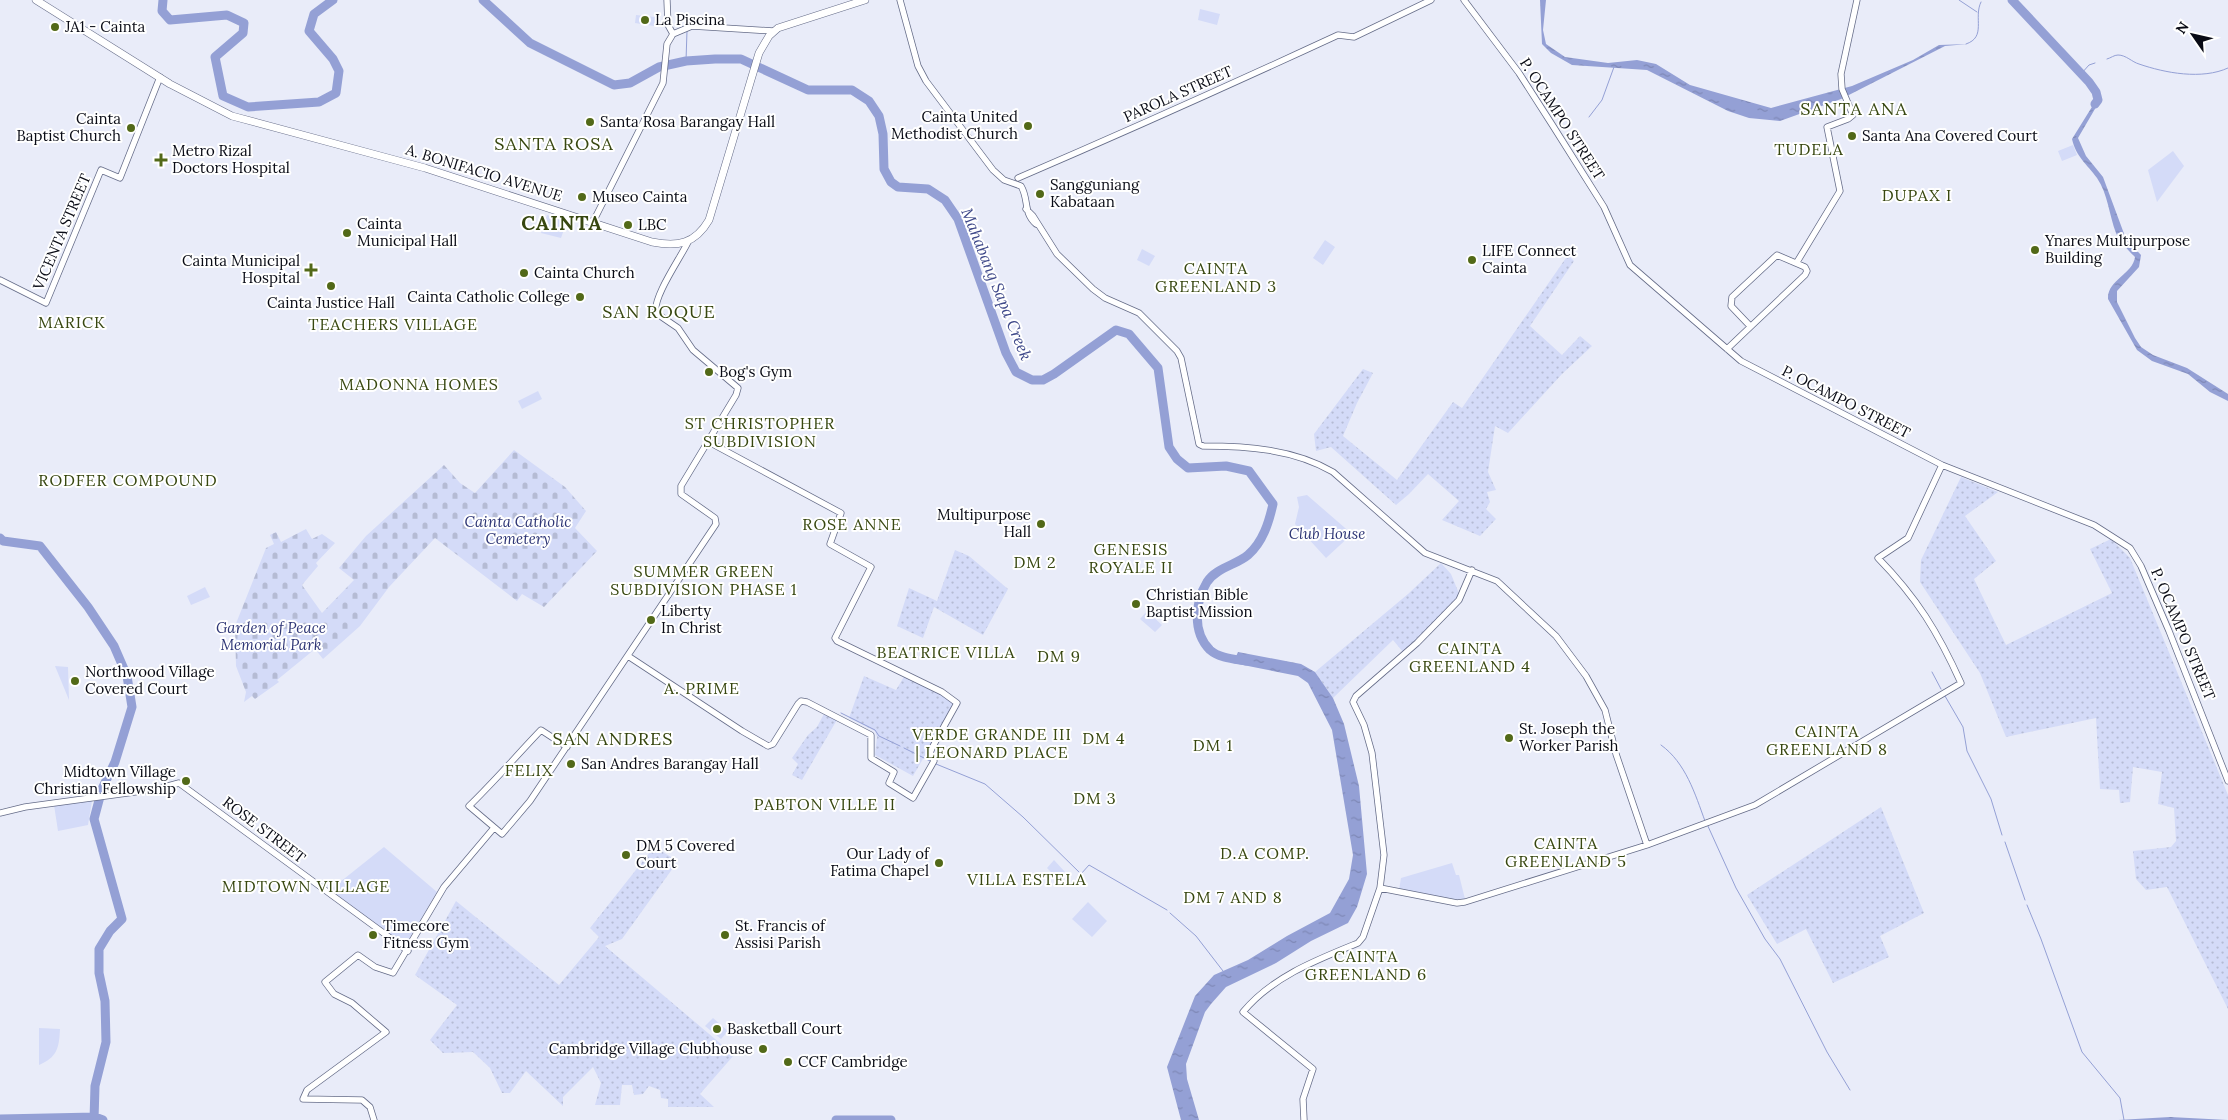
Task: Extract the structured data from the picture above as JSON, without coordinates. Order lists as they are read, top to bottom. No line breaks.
{"streets":{"main road":["A. BONIFACIO AVENUE"],"street":["PAROLA STREET","P. OCAMPO STREET","VICENTA STREET","ROSE STREET"]},"crossings":[["A. BONIFACIO AVENUE","VICENTA STREET"]],"districts":["SANTA ANA","SANTA ROSA","TUDELA","DUPAX I","CAINTA","CAINTA GREENLAND 3","SAN ROQUE","MARICK","TEACHERS VILLAGE","MADONNA HOMES","ST CHRISTOPHER SUBDIVISION","RODFER COMPOUND","ROSE ANNE","GENESIS ROYALE II","DM 2","SUMMER GREEN SUBDIVISION PHASE 1","CAINTA GREENLAND 4","BEATRICE VILLA","DM 9","A. PRIME","CAINTA GREENLAND 8","VERDE GRANDE III | LEONARD PLACE","DM 4","SAN ANDRES","DM 1","FELIX","DM 3","PABTON VILLE II","CAINTA GREENLAND 5","D.A COMP.","VILLA ESTELA","MIDTOWN VILLAGE","DM 7 AND 8","CAINTA GREENLAND 6"],"water":["Mahabang Sapa Creek"],"parks":["Cainta Catholic Cemetery","Club House","Garden of Peace Memorial Park"],"places":{"other":["La Piscina","JA1 - Cainta","Santa Rosa Barangay Hall","Cainta United Methodist Church","Cainta Baptist Church","Santa Ana Covered Court","Sangguniang Kabataan","Museo Cainta","LBC","Cainta Municipal Hall","Ynares Multipurpose Building","LIFE Connect Cainta","Cainta Church","Cainta Justice Hall","Cainta Catholic College","Bog's Gym","Multipurpose Hall","Christian Bible Baptist Mission","Liberty In Christ","Northwood Village Covered Court","St. Joseph the Worker Parish","San Andres Barangay Hall","Midtown Village Christian Fellowship","DM 5 Covered Court","Our Lady of Fatima Chapel","Timecore Fitness Gym","St. Francis of Assisi Parish","Basketball Court","Cambridge Village Clubhouse","CCF Cambridge"],"health":["Metro Rizal Doctors Hospital","Cainta Municipal Hospital"]},"north":"top left"}
